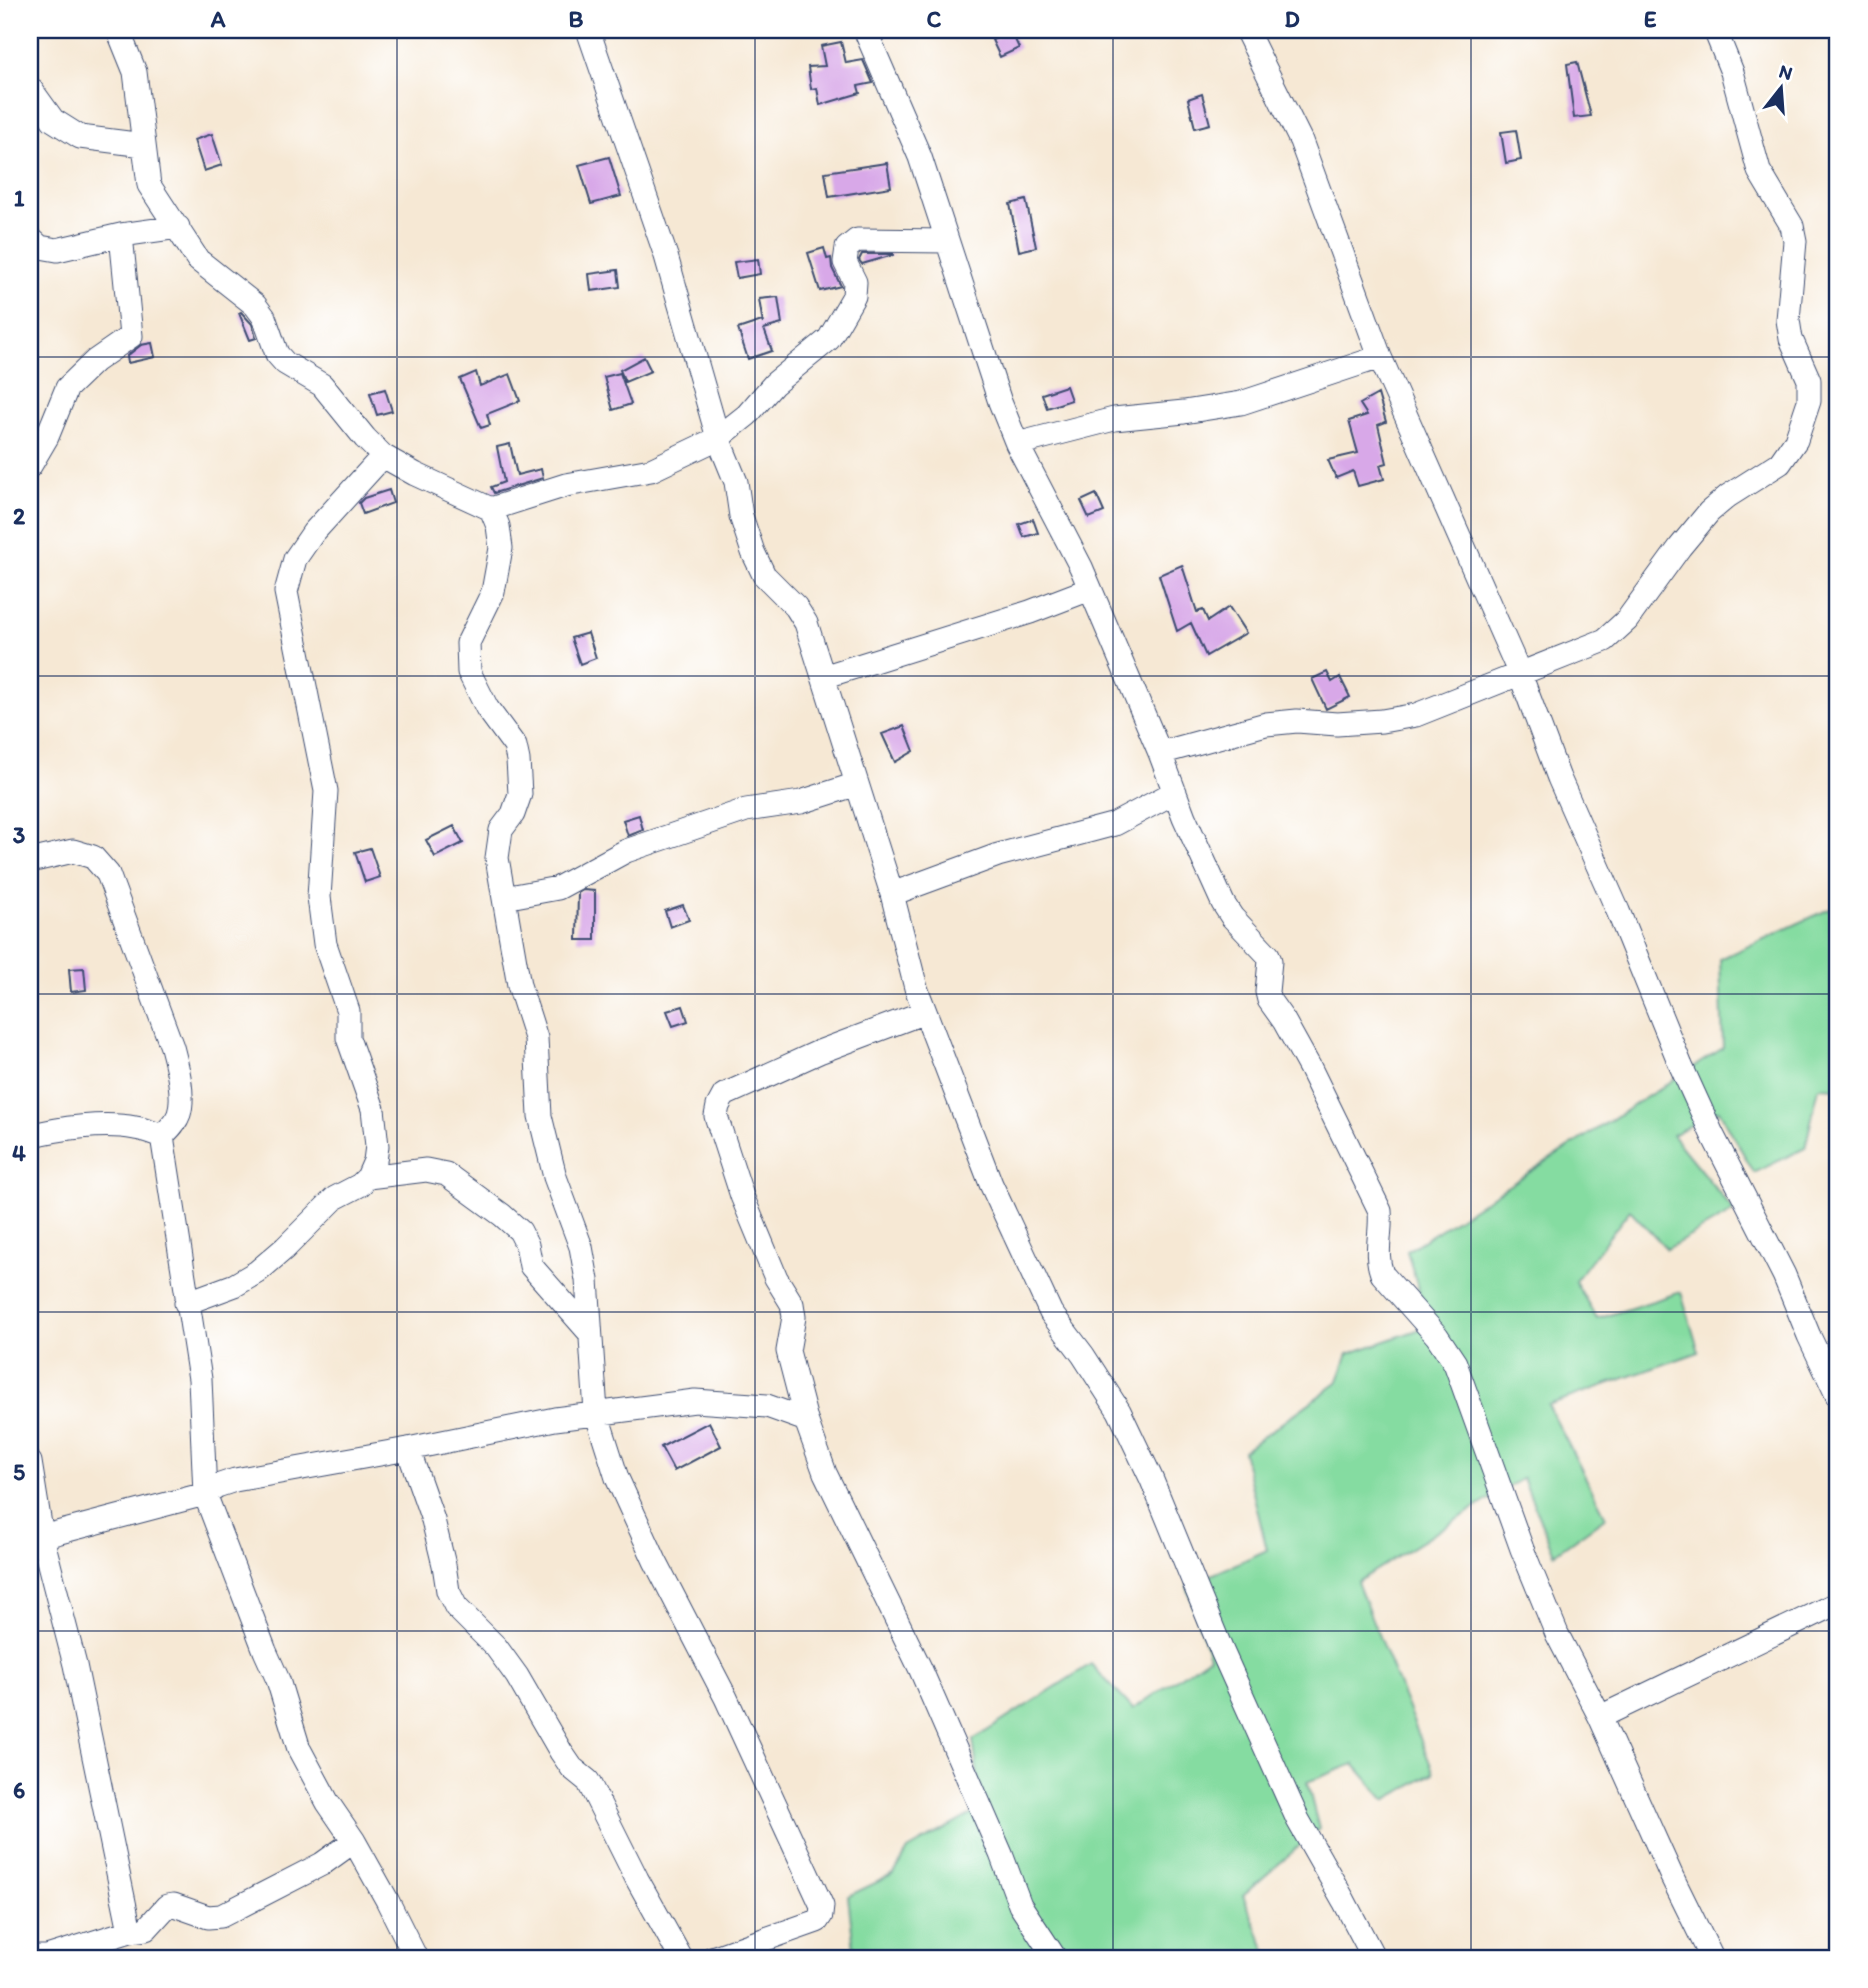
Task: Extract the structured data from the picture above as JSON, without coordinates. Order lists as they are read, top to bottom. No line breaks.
{"north":"top","grid":{"columns":["A","B","C","D","E"],"rows":["1","2","3","4","5","6"]}}
